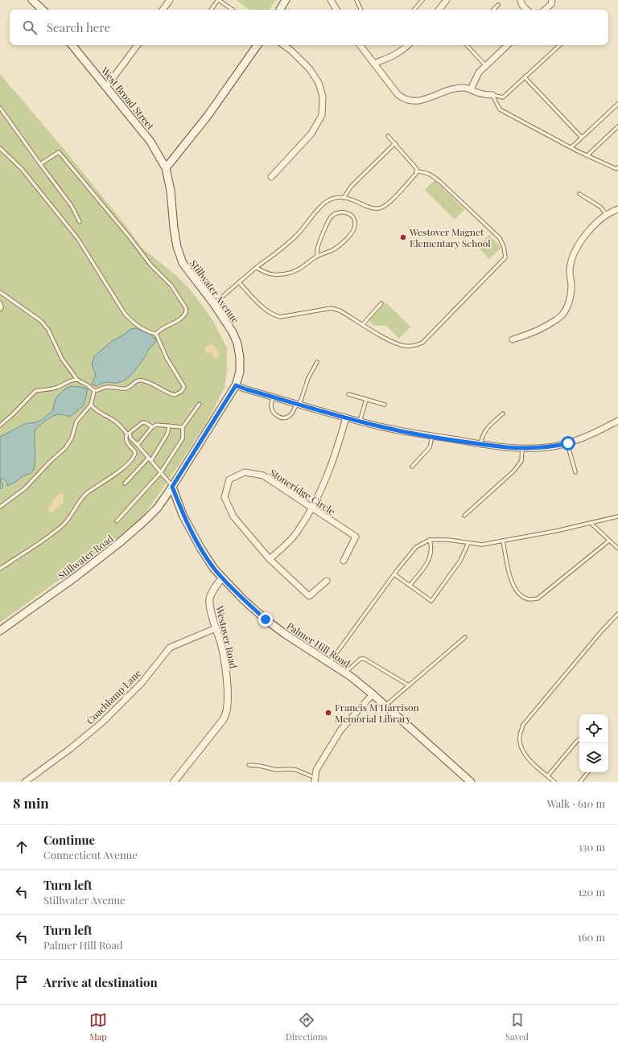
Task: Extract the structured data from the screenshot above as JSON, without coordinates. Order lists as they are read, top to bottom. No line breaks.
{"streets":{"main road":["West Broad Street","Stillwater Avenue","Stillwater Road","Palmer Hill Road"],"street":["Stoneridge Circle","Westover Road","Coachlamp Lane"]},"crossings":[["West Broad Street","Stillwater Avenue"],["Stillwater Avenue","Stillwater Road"],["Stillwater Avenue","Palmer Hill Road"],["Stillwater Road","Palmer Hill Road"],["Westover Road","Palmer Hill Road"],["Westover Road","Coachlamp Lane"]],"places":["Westover Magnet Elementary School","Francis M Harrison Memorial Library"],"page":{"search":"Search here","heading":["8 min","Walk · 610 m"],"list":[["Continue","Connecticut Avenue","330 m"],["Turn left","Stillwater Avenue","120 m"],["Turn left","Palmer Hill Road","160 m"],"Arrive at destination"],"nav":["Map","Directions","Saved"]}}
